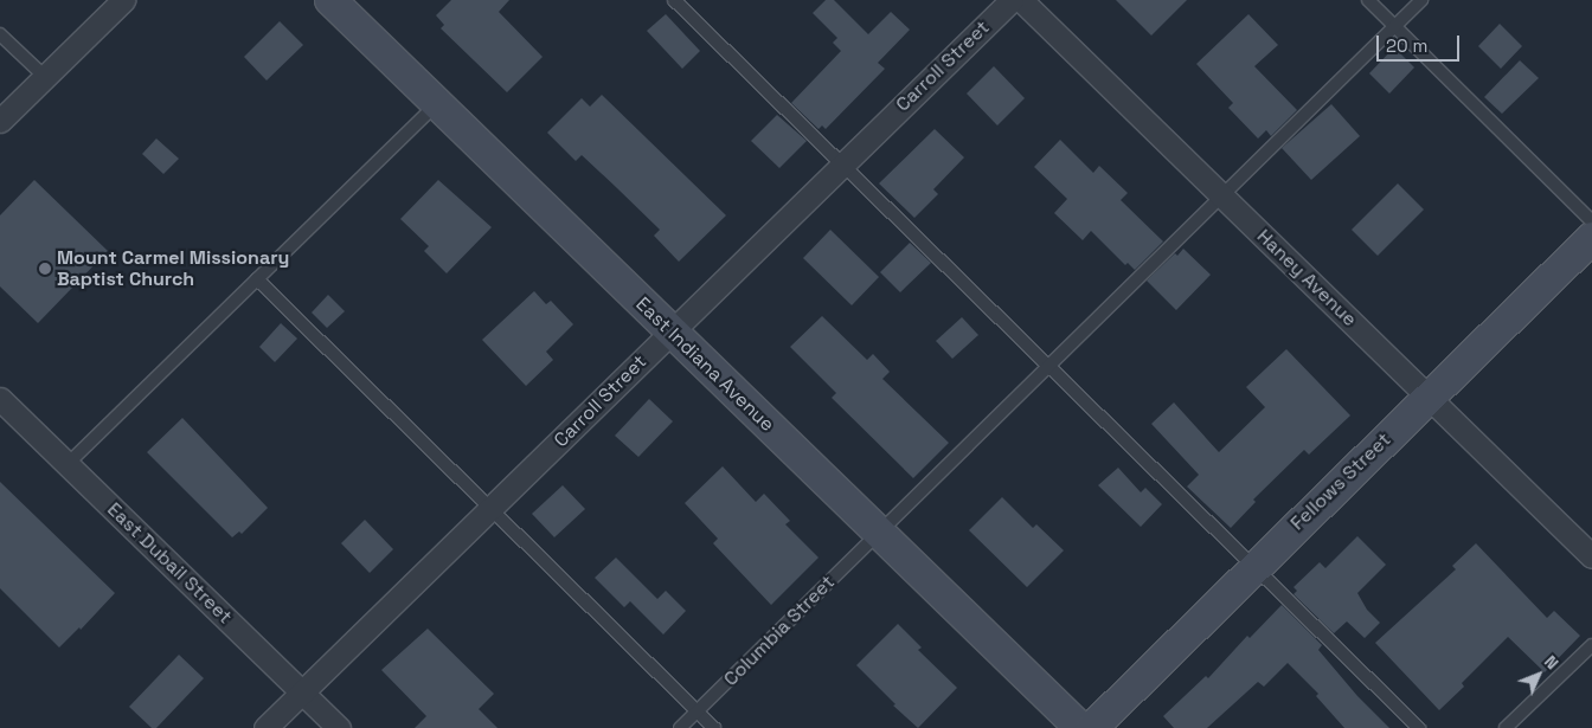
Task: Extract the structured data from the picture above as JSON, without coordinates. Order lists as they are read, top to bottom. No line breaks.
{"streets":{"street":["Carroll Street","Haney Avenue","East Indiana Avenue","Fellows Street","East Dubail Street"],"lane":["Columbia Street"]},"crossings":[["Carroll Street","East Indiana Avenue"],["Carroll Street","East Dubail Street"],["Haney Avenue","Fellows Street"],["Haney Avenue","Columbia Street"],["East Indiana Avenue","Columbia Street"]],"places":["Mount Carmel Missionary Baptist Church"],"scale_bar":"20 m","north":"top right"}
